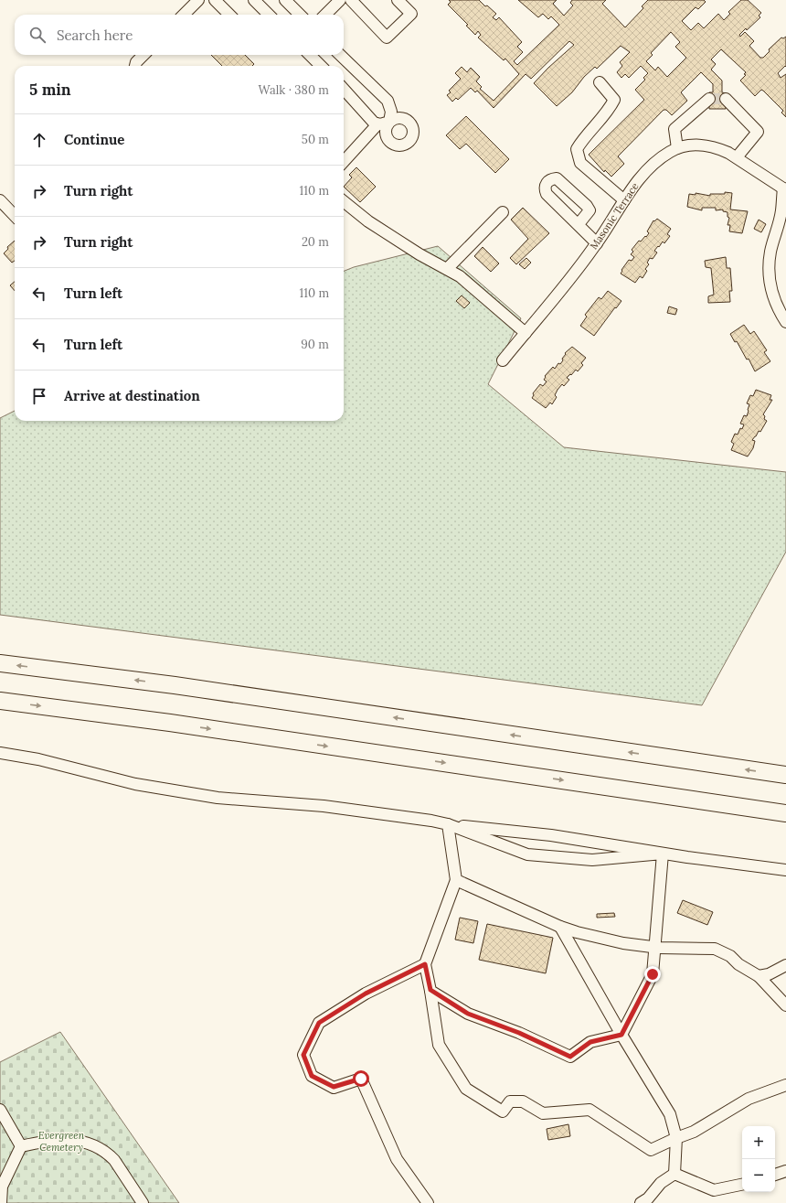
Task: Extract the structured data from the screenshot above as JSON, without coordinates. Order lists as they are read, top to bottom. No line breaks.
{"streets":{"street":["Masonic Terrace"]},"parks":["Evergreen Cemetery"],"page":{"search":"Search here","heading":["5 min","Walk · 380 m"],"list":[["Continue","50 m"],["Turn right","110 m"],["Turn right","20 m"],["Turn left","110 m"],["Turn left","90 m"],"Arrive at destination"],"map_buttons":["+","−"]}}
